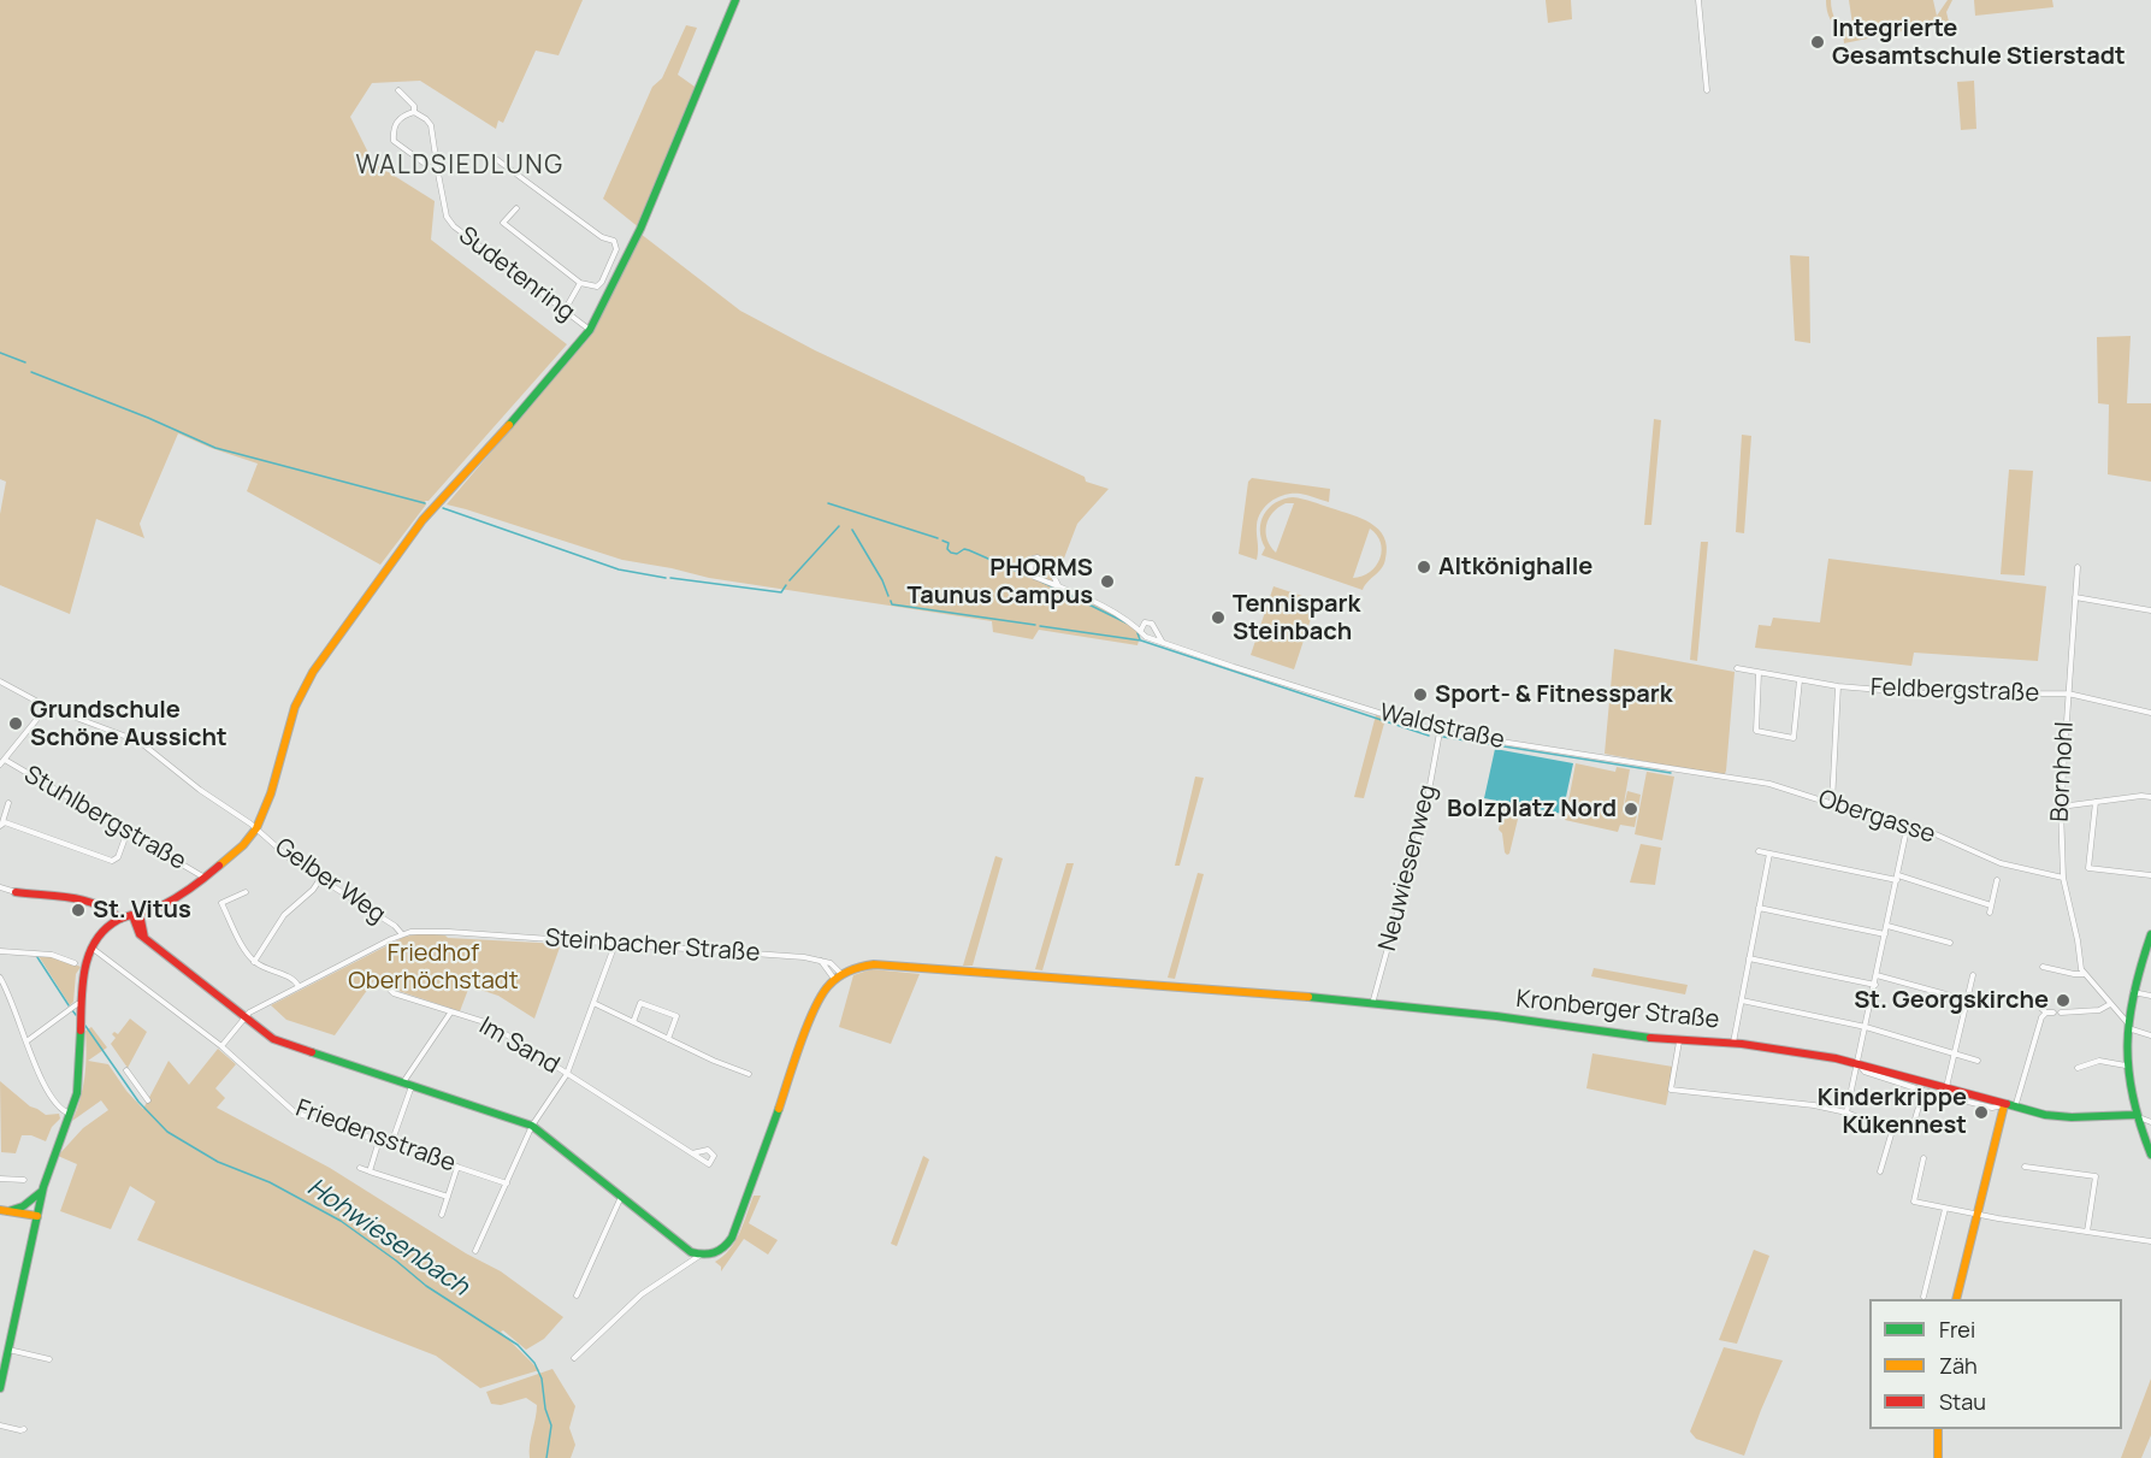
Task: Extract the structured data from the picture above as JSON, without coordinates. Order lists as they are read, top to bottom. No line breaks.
{"streets":{"street":["Sudetenring","Feldbergstraße","Waldstraße","Bornhohl","Obergasse","Stuhlbergstraße","Neuwiesenweg","Gelber Weg","Steinbacher Straße","Kronberger Straße","Im Sand","Friedensstraße"]},"crossings":[["Feldbergstraße","Bornhohl"],["Waldstraße","Obergasse"],["Waldstraße","Neuwiesenweg"],["Bornhohl","Obergasse"],["Neuwiesenweg","Kronberger Straße"],["Gelber Weg","Steinbacher Straße"],["Steinbacher Straße","Kronberger Straße"]],"districts":["WALDSIEDLUNG"],"water":["Hohwiesenbach"],"parks":["Friedhof Oberhöchstadt"],"places":["Integrierte Gesamtschule Stierstadt","Altkönighalle","PHORMS Taunus Campus","Tennispark Steinbach","Sport- & Fitnesspark","Grundschule Schöne Aussicht","Bolzplatz Nord","St. Vitus","St. Georgskirche","Kinderkrippe Kükennest"],"legend":["Frei","Zäh","Stau"]}
